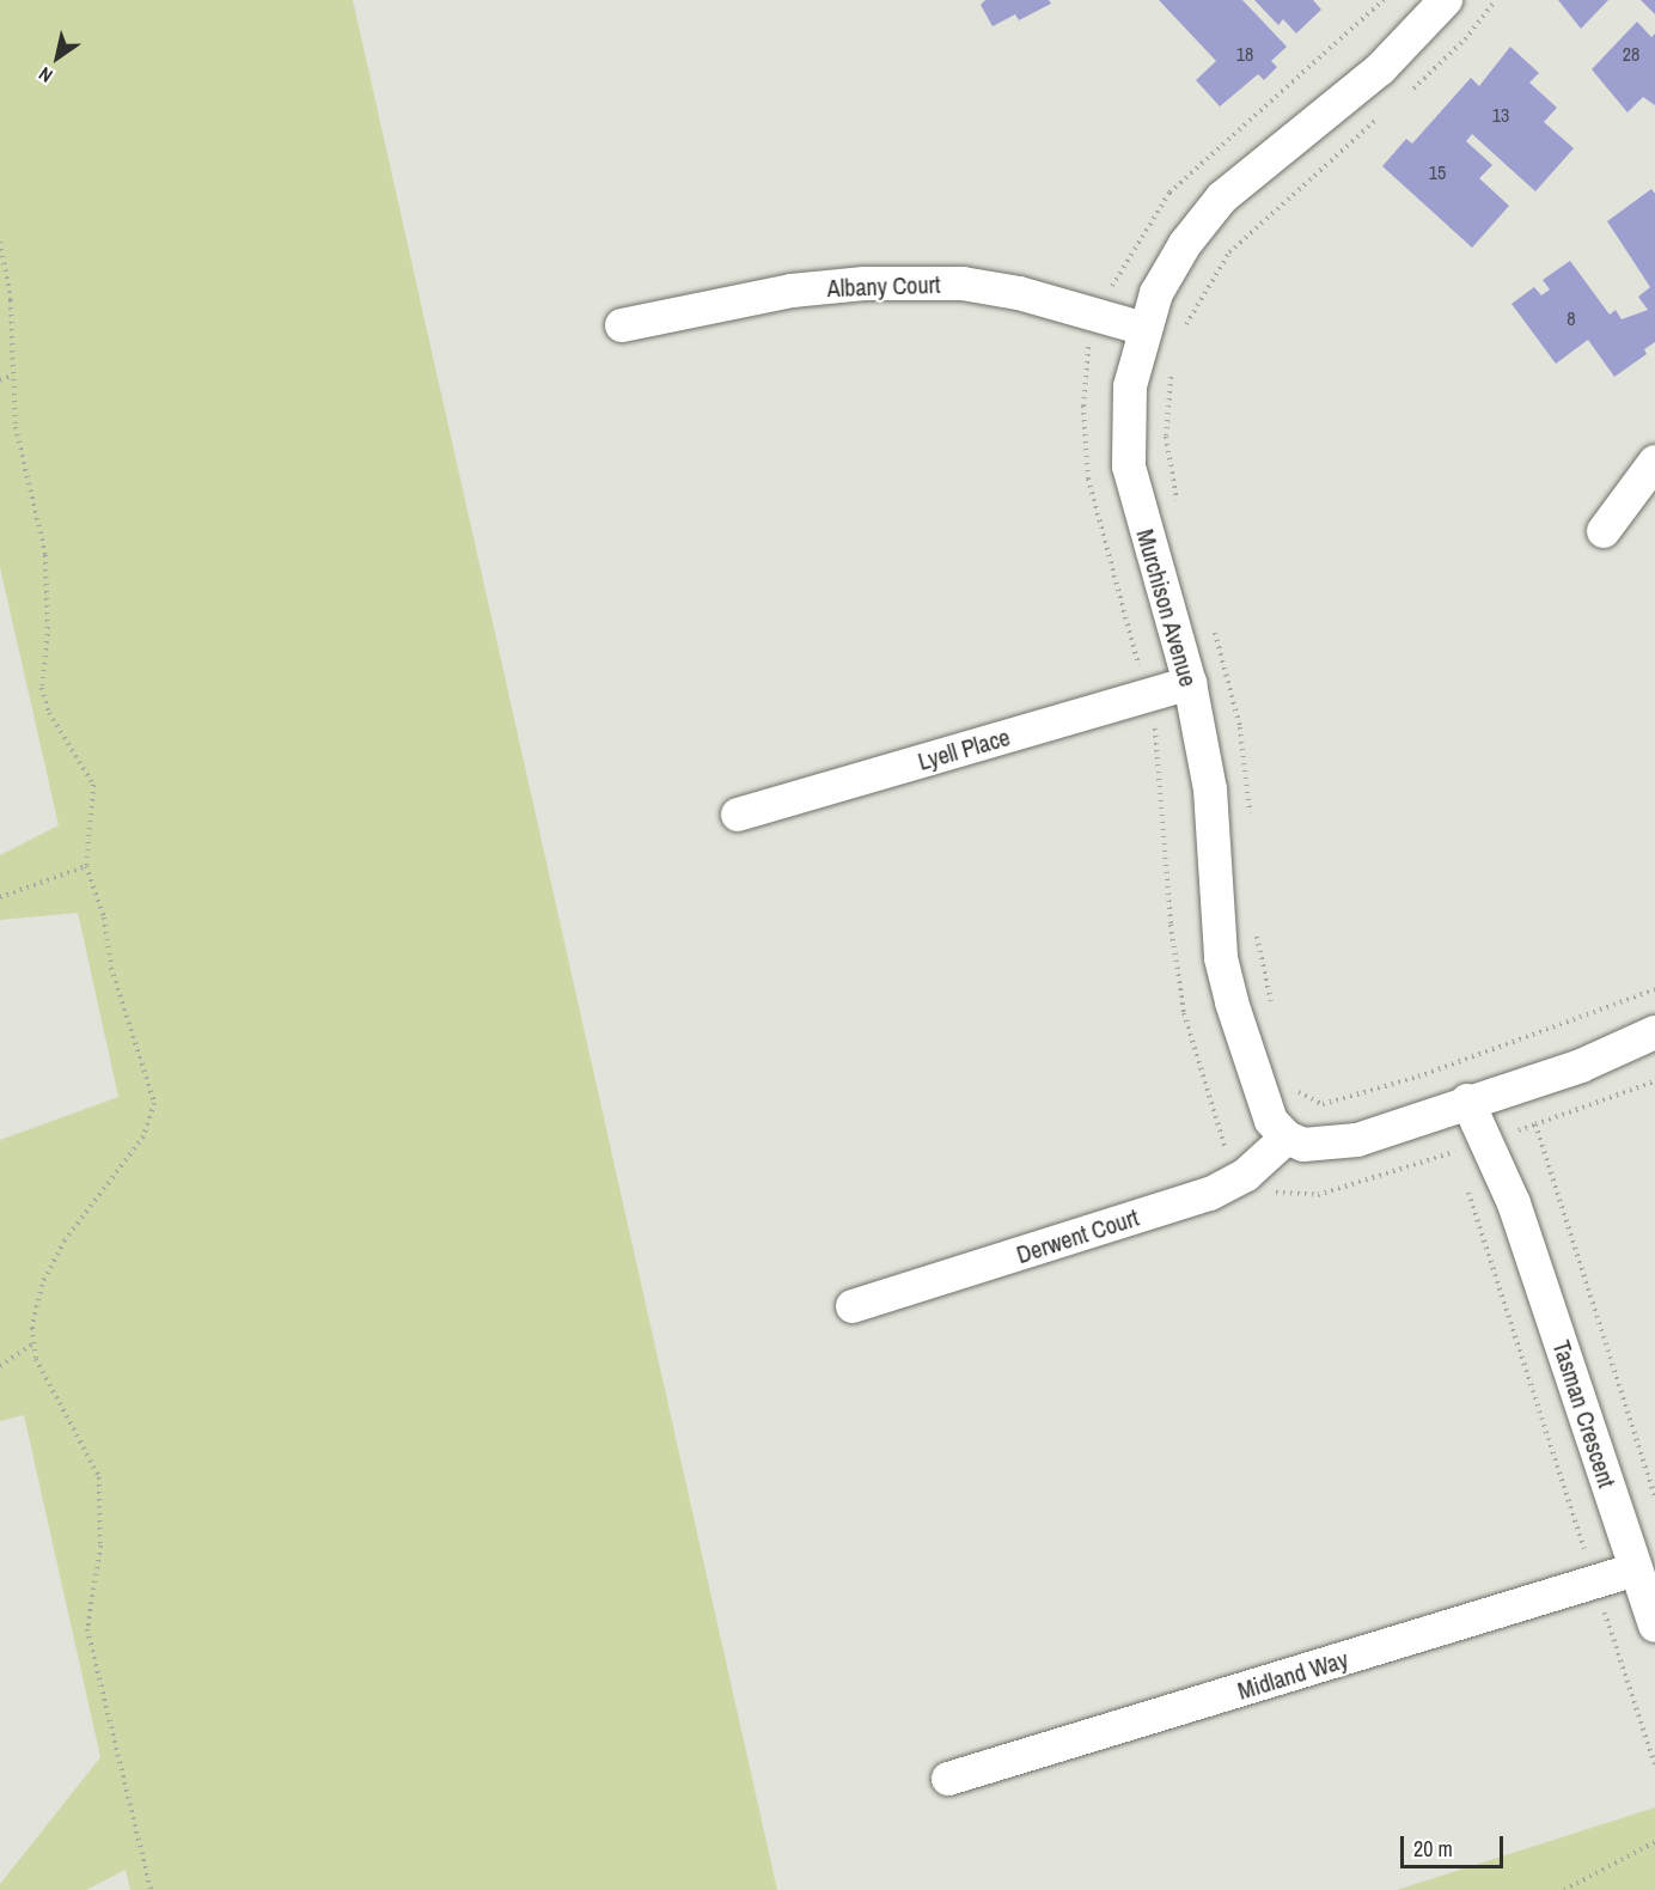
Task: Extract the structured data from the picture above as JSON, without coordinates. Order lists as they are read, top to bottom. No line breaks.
{"streets":{"street":["Albany Court","Murchison Avenue","Lyell Place","Derwent Court","Tasman Crescent","Midland Way"]},"crossings":[["Albany Court","Murchison Avenue"],["Murchison Avenue","Lyell Place"],["Murchison Avenue","Derwent Court"],["Tasman Crescent","Midland Way"]],"house_numbers":["18","28","13","15","8"],"scale_bar":"20 m","north":"bottom left"}
